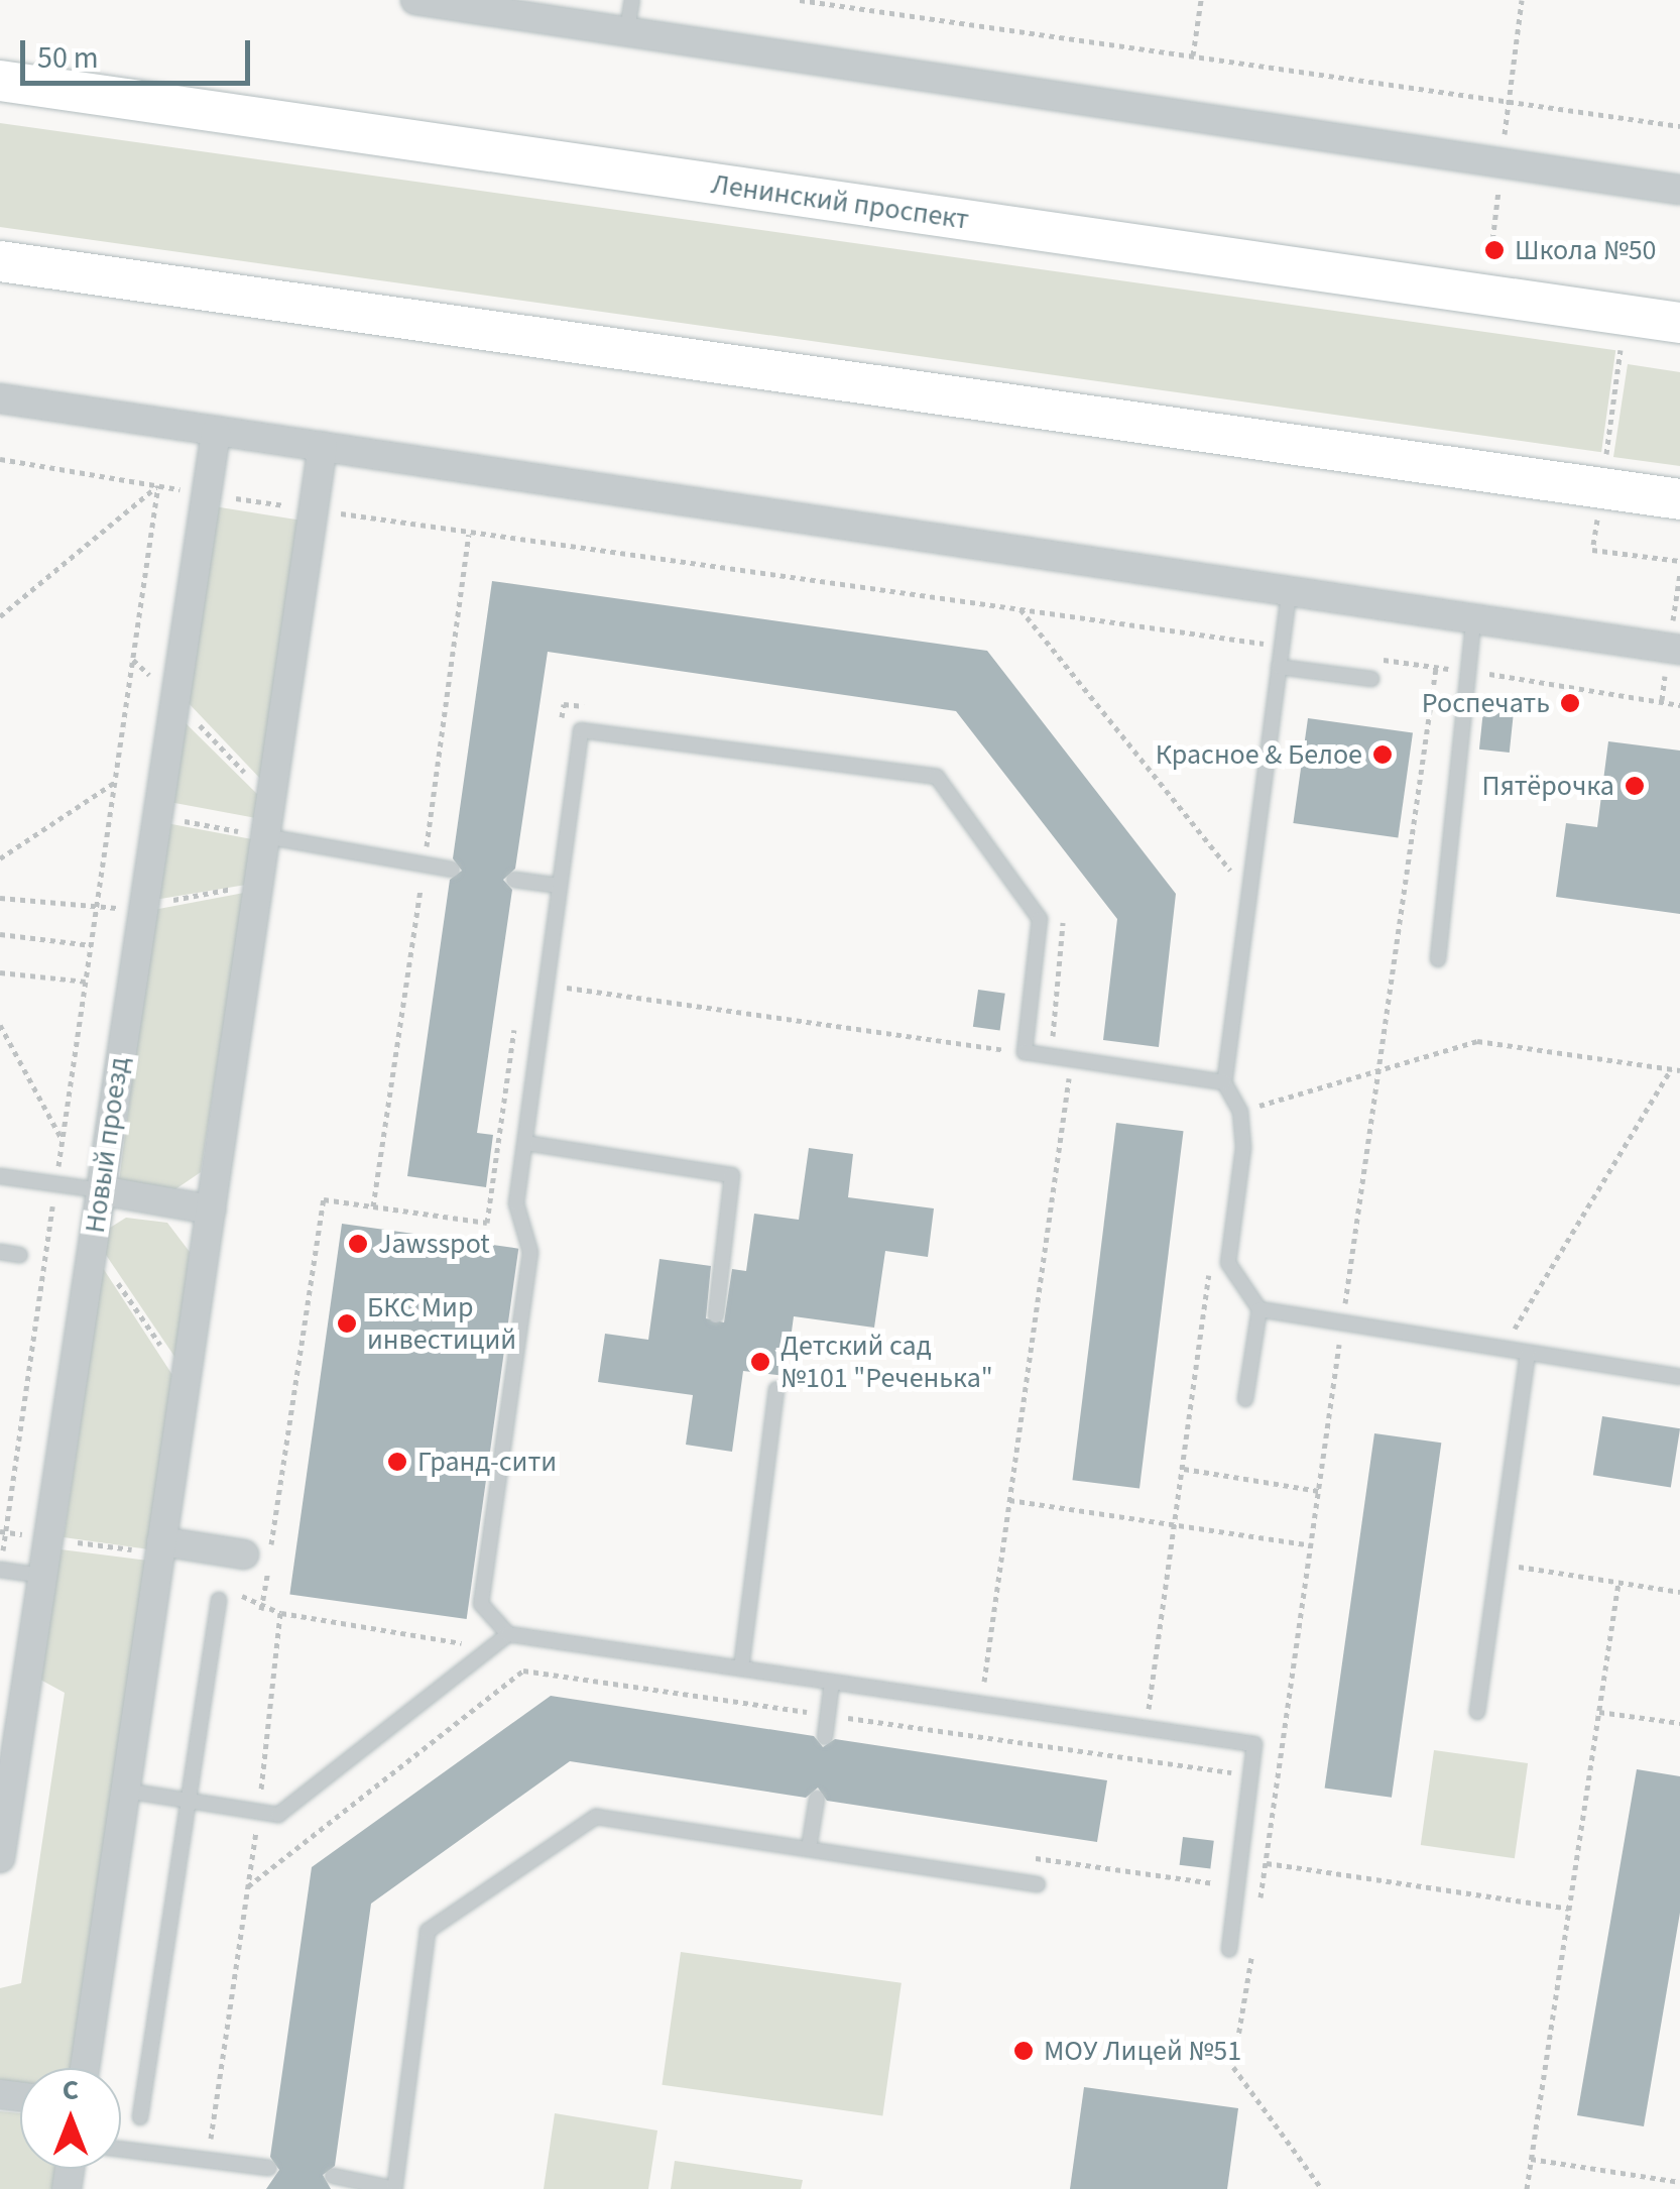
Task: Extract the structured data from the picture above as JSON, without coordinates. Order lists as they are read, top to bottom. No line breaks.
{"streets":{"main road":["Ленинский проспект"],"street":["Новый проезд"]},"places":["Школа №50","Роспечать","Красное & Белое","Пятёрочка","Jawsspot","БКС Мир инвестиций","Детский сад №101 \"Реченька\"","Гранд-сити","МОУ Лицей №51"],"scale_bar":"50 m","north":"top"}
